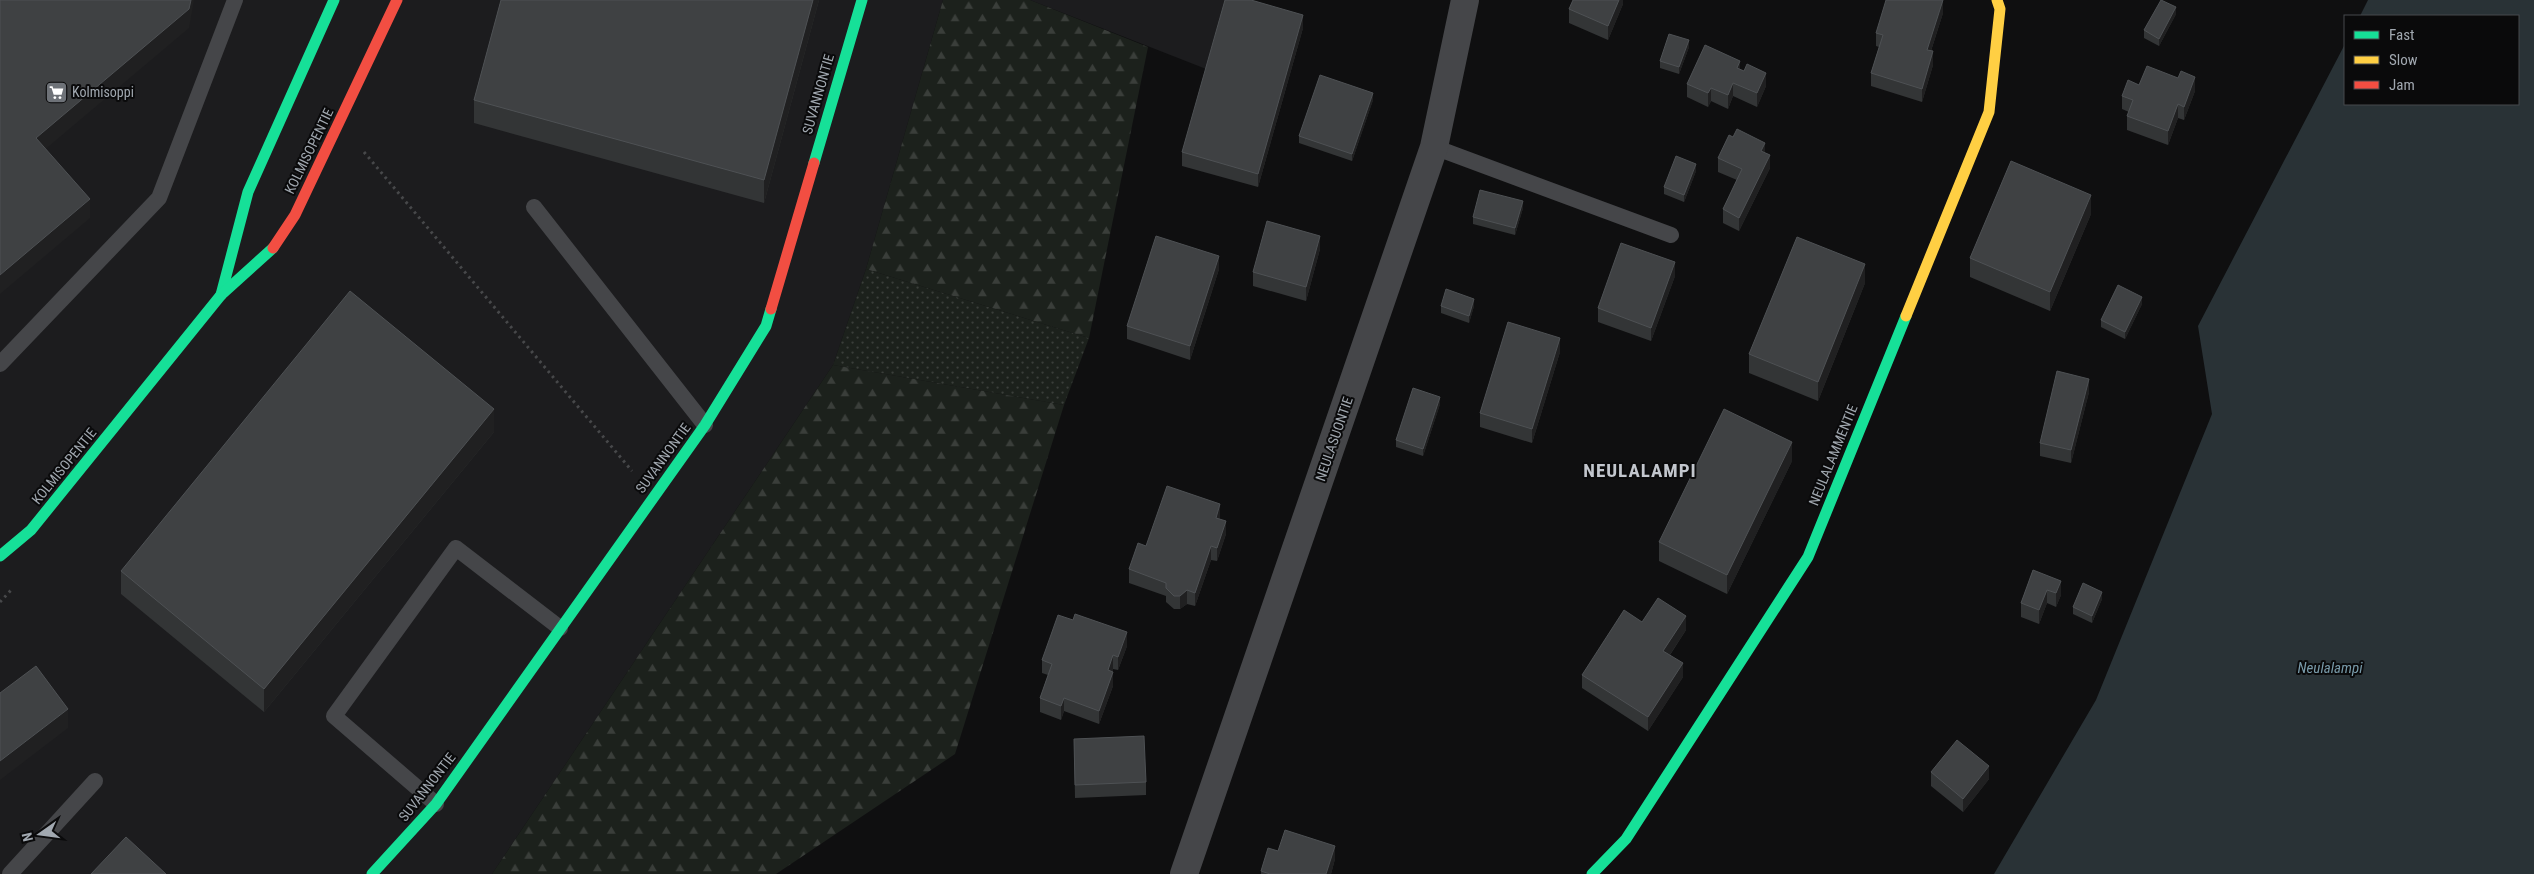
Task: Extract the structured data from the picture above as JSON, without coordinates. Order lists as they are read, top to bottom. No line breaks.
{"streets":{"street":["SUVANNONTIE","KOLMISOPENTIE","NEULASUONTIE","NEULALAMMENTIE"]},"districts":["NEULALAMPI"],"water":["Neulalampi"],"places":{"supermarket":["Kolmisoppi"]},"legend":["Fast","Slow","Jam"],"north":"left"}
